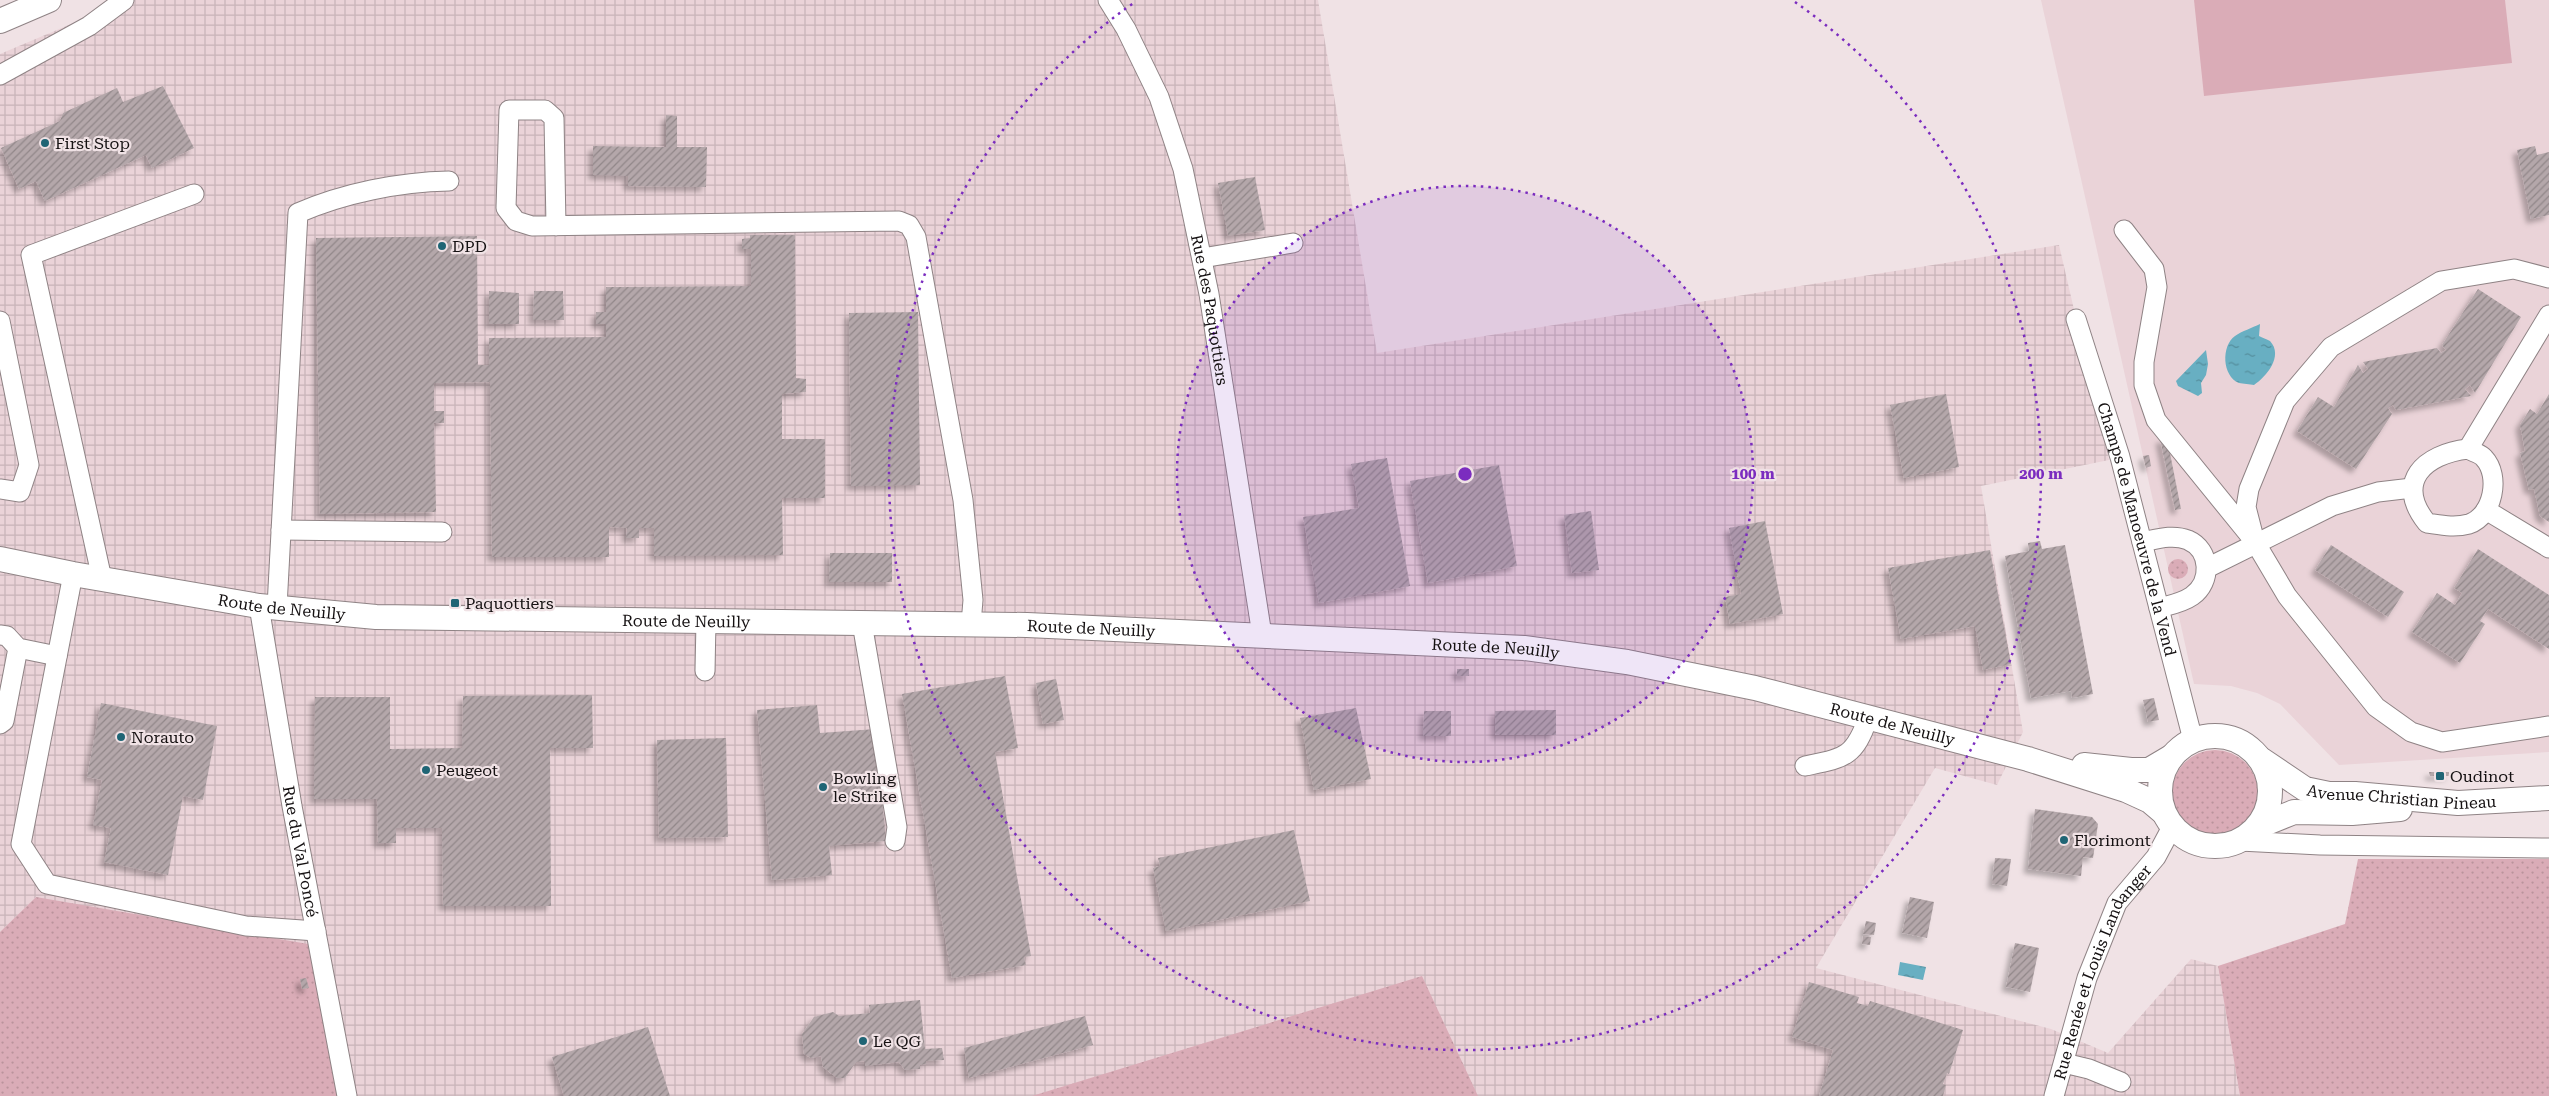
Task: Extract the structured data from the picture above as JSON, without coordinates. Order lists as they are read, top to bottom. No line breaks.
{"streets":{"main road":["Route de Neuilly","Avenue Christian Pineau"],"street":["Rue des Paquottiers","Champs de Manoeuvre de la Vend","Rue du Val Poncé","Rue Renée et Louis Landanger"]},"crossings":[["Rue des Paquottiers","Route de Neuilly"],["Champs de Manoeuvre de la Vend","Route de Neuilly"],["Champs de Manoeuvre de la Vend","Avenue Christian Pineau"],["Champs de Manoeuvre de la Vend","Rue Renée et Louis Landanger"],["Route de Neuilly","Avenue Christian Pineau"],["Route de Neuilly","Rue du Val Poncé"],["Route de Neuilly","Rue Renée et Louis Landanger"],["Avenue Christian Pineau","Rue Renée et Louis Landanger"]],"places":{"other":["First Stop","DPD","Norauto","Peugeot","Bowling le Strike","Florimont","Le QG"],"transit":["Paquottiers","Oudinot"]},"rings":["100 m","200 m"]}
